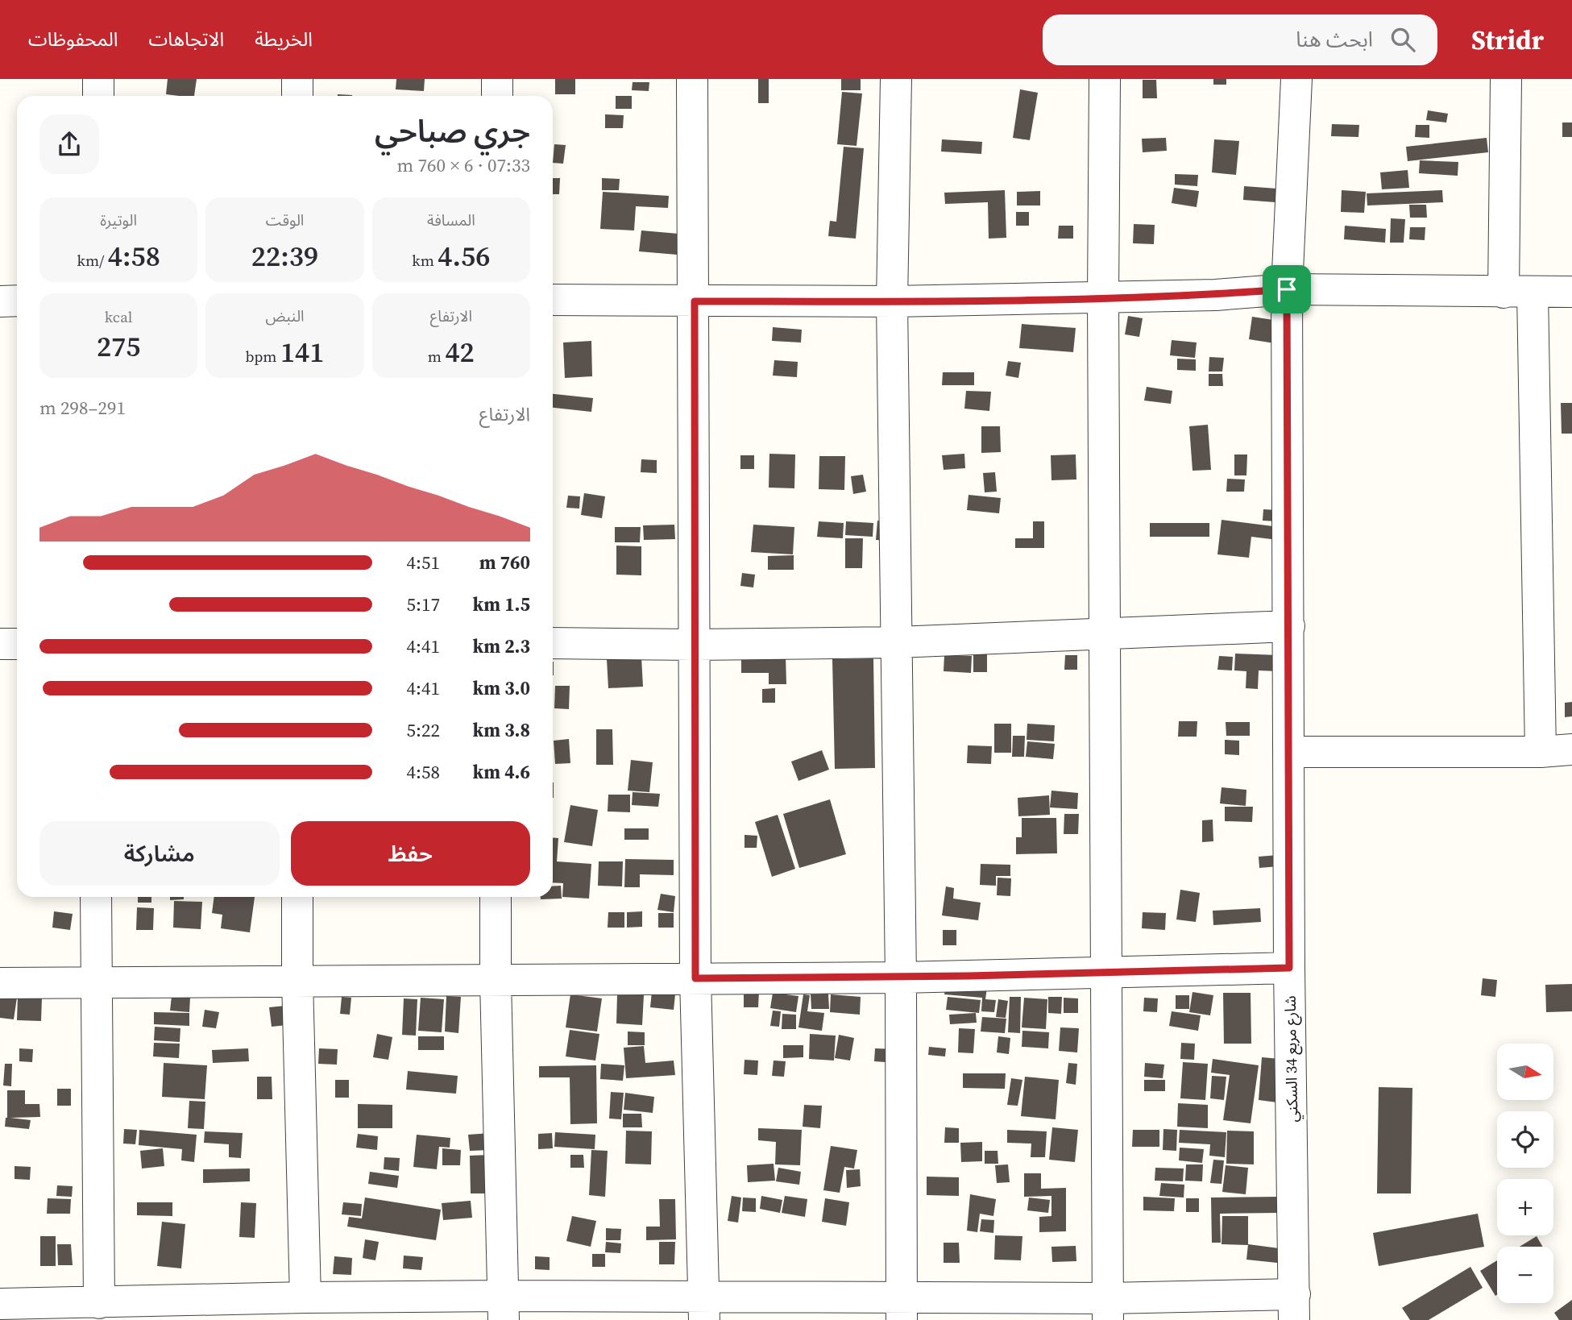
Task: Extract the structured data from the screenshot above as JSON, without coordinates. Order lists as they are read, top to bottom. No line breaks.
{"streets":{"street":["شارع مربع 34 السكني"]},"north":"right","page":{"header":"Stridr","search":"ابحث هنا","nav":["الخريطة","الاتجاهات","المحفوظات"],"heading":["جري صباحي","07:33 · 6 × 760 m"],"stats":[["المسافة","4.56 km"],["الوقت","22:39"],["الوتيرة","4:58 /km"],["الارتفاع","42 m"],["النبض","141 bpm"],["kcal","275"]],"chart":["الارتفاع","291–298 m"],"list":[{"name":"760 m","note":"4:51"},{"name":"1.5 km","note":"5:17"},{"name":"2.3 km","note":"4:41"},{"name":"3.0 km","note":"4:41"},{"name":"3.8 km","note":"5:22"},{"name":"4.6 km","note":"4:58"}],"buttons":["حفظ","مشاركة"],"map_buttons":["+","−"]}}
